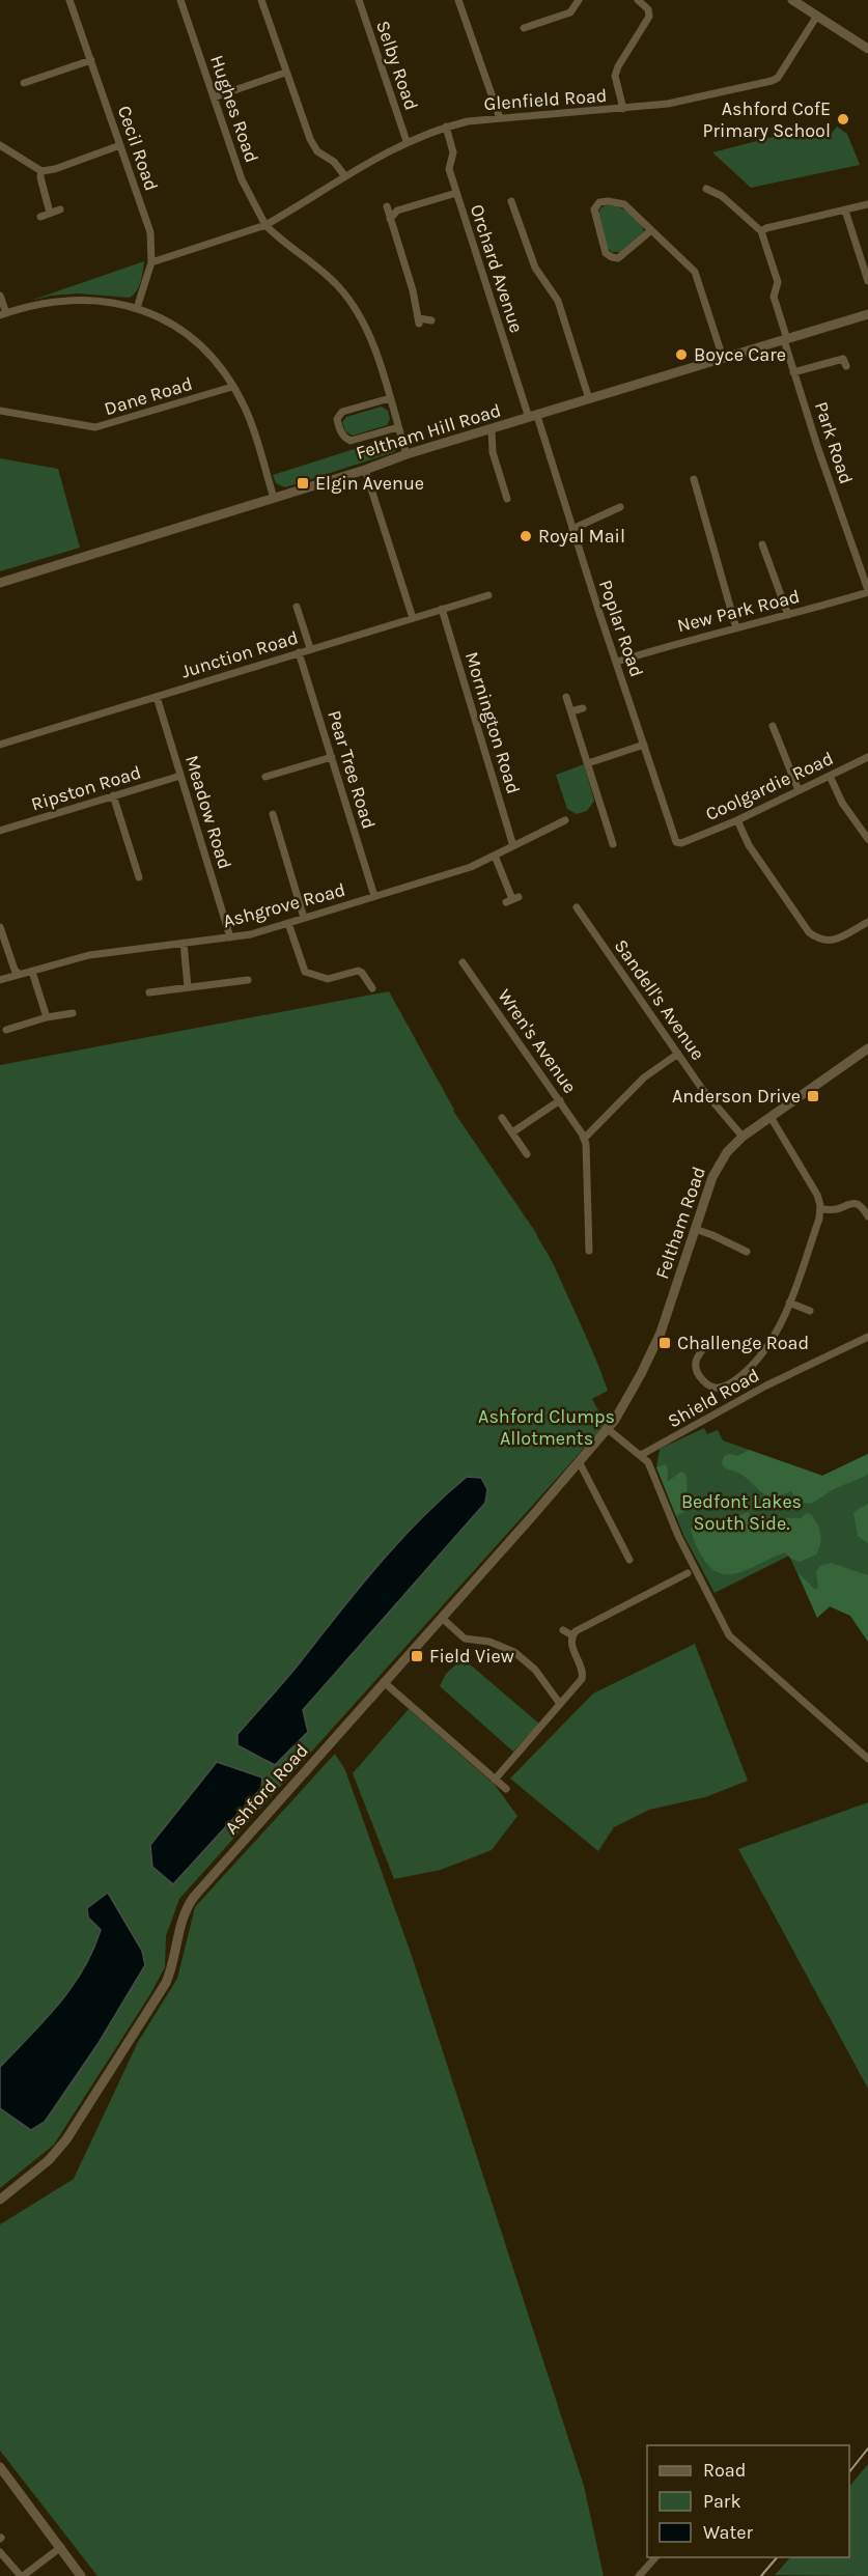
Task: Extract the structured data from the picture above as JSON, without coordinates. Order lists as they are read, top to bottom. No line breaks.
{"streets":{"main road":["Feltham Hill Road","Feltham Road","Ashford Road"],"street":["Selby Road","Glenfield Road","Hughes Road","Cecil Road","Orchard Avenue","Dane Road","Park Road","New Park Road","Poplar Road","Junction Road","Mornington Road","Pear Tree Road","Coolgardie Road","Ripston Road","Meadow Road","Ashgrove Road","Sandell's Avenue","Wren's Avenue","Shield Road"]},"crossings":[["Selby Road","Glenfield Road"],["Glenfield Road","Hughes Road"],["Glenfield Road","Cecil Road"],["Glenfield Road","Orchard Avenue"],["Hughes Road","Feltham Hill Road"],["Orchard Avenue","Feltham Hill Road"],["Orchard Avenue","Poplar Road"],["Feltham Hill Road","Park Road"],["Feltham Hill Road","Poplar Road"],["Park Road","New Park Road"],["New Park Road","Poplar Road"],["Poplar Road","Coolgardie Road"],["Junction Road","Mornington Road"],["Junction Road","Pear Tree Road"],["Junction Road","Meadow Road"],["Mornington Road","Ashgrove Road"],["Pear Tree Road","Ashgrove Road"],["Ripston Road","Meadow Road"],["Meadow Road","Ashgrove Road"],["Sandell's Avenue","Feltham Road"],["Feltham Road","Ashford Road"]],"parks":["Ashford Clumps Allotments","Bedfont Lakes South Side."],"places":{"other":["Ashford CofE Primary School","Boyce Care","Royal Mail"],"transit":["Elgin Avenue","Anderson Drive","Challenge Road","Field View"]},"legend":["Road","Park","Water"]}
